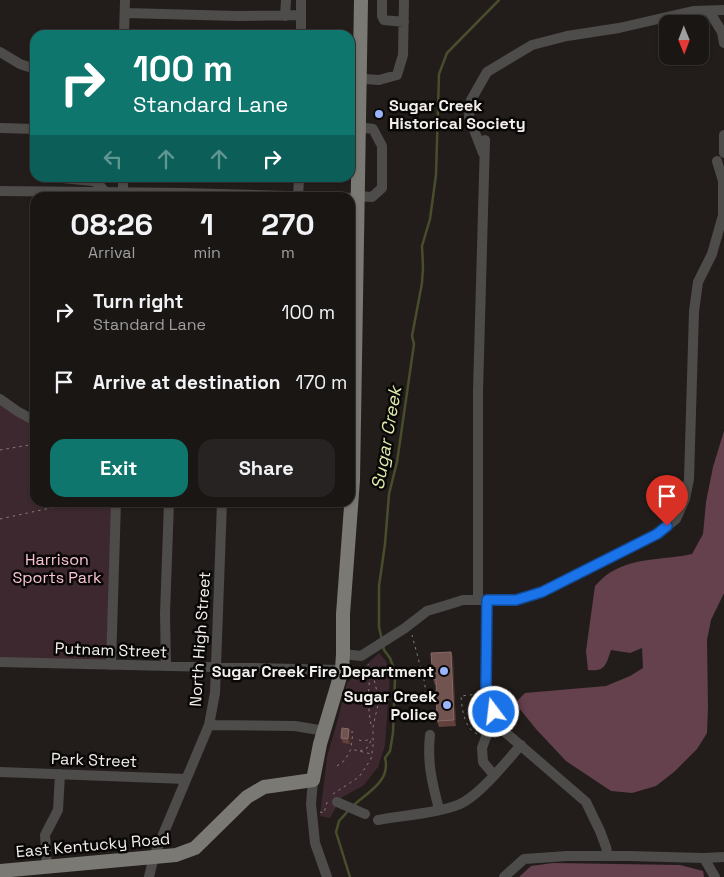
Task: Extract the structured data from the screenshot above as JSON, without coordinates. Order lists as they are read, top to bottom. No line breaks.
{"streets":{"main road":["East Kentucky Road"],"street":["North High Street","Putnam Street","Park Street"]},"crossings":[["North High Street","Putnam Street"],["North High Street","Park Street"],["North High Street","East Kentucky Road"]],"water":["Sugar Creek"],"parks":["Harrison Sports Park"],"places":["Sugar Creek Historical Society","Sugar Creek Fire Department","Sugar Creek Police"],"north":"bottom","page":{"turn":["100 m","Standard Lane"],"eta":["08:26","Arrival","1","min","270","m"],"list":[{"name":"Turn right","note":"Standard Lane","value":"100 m"},{"name":"Arrive at destination","value":"170 m"}],"buttons":["Exit","Share"]}}
